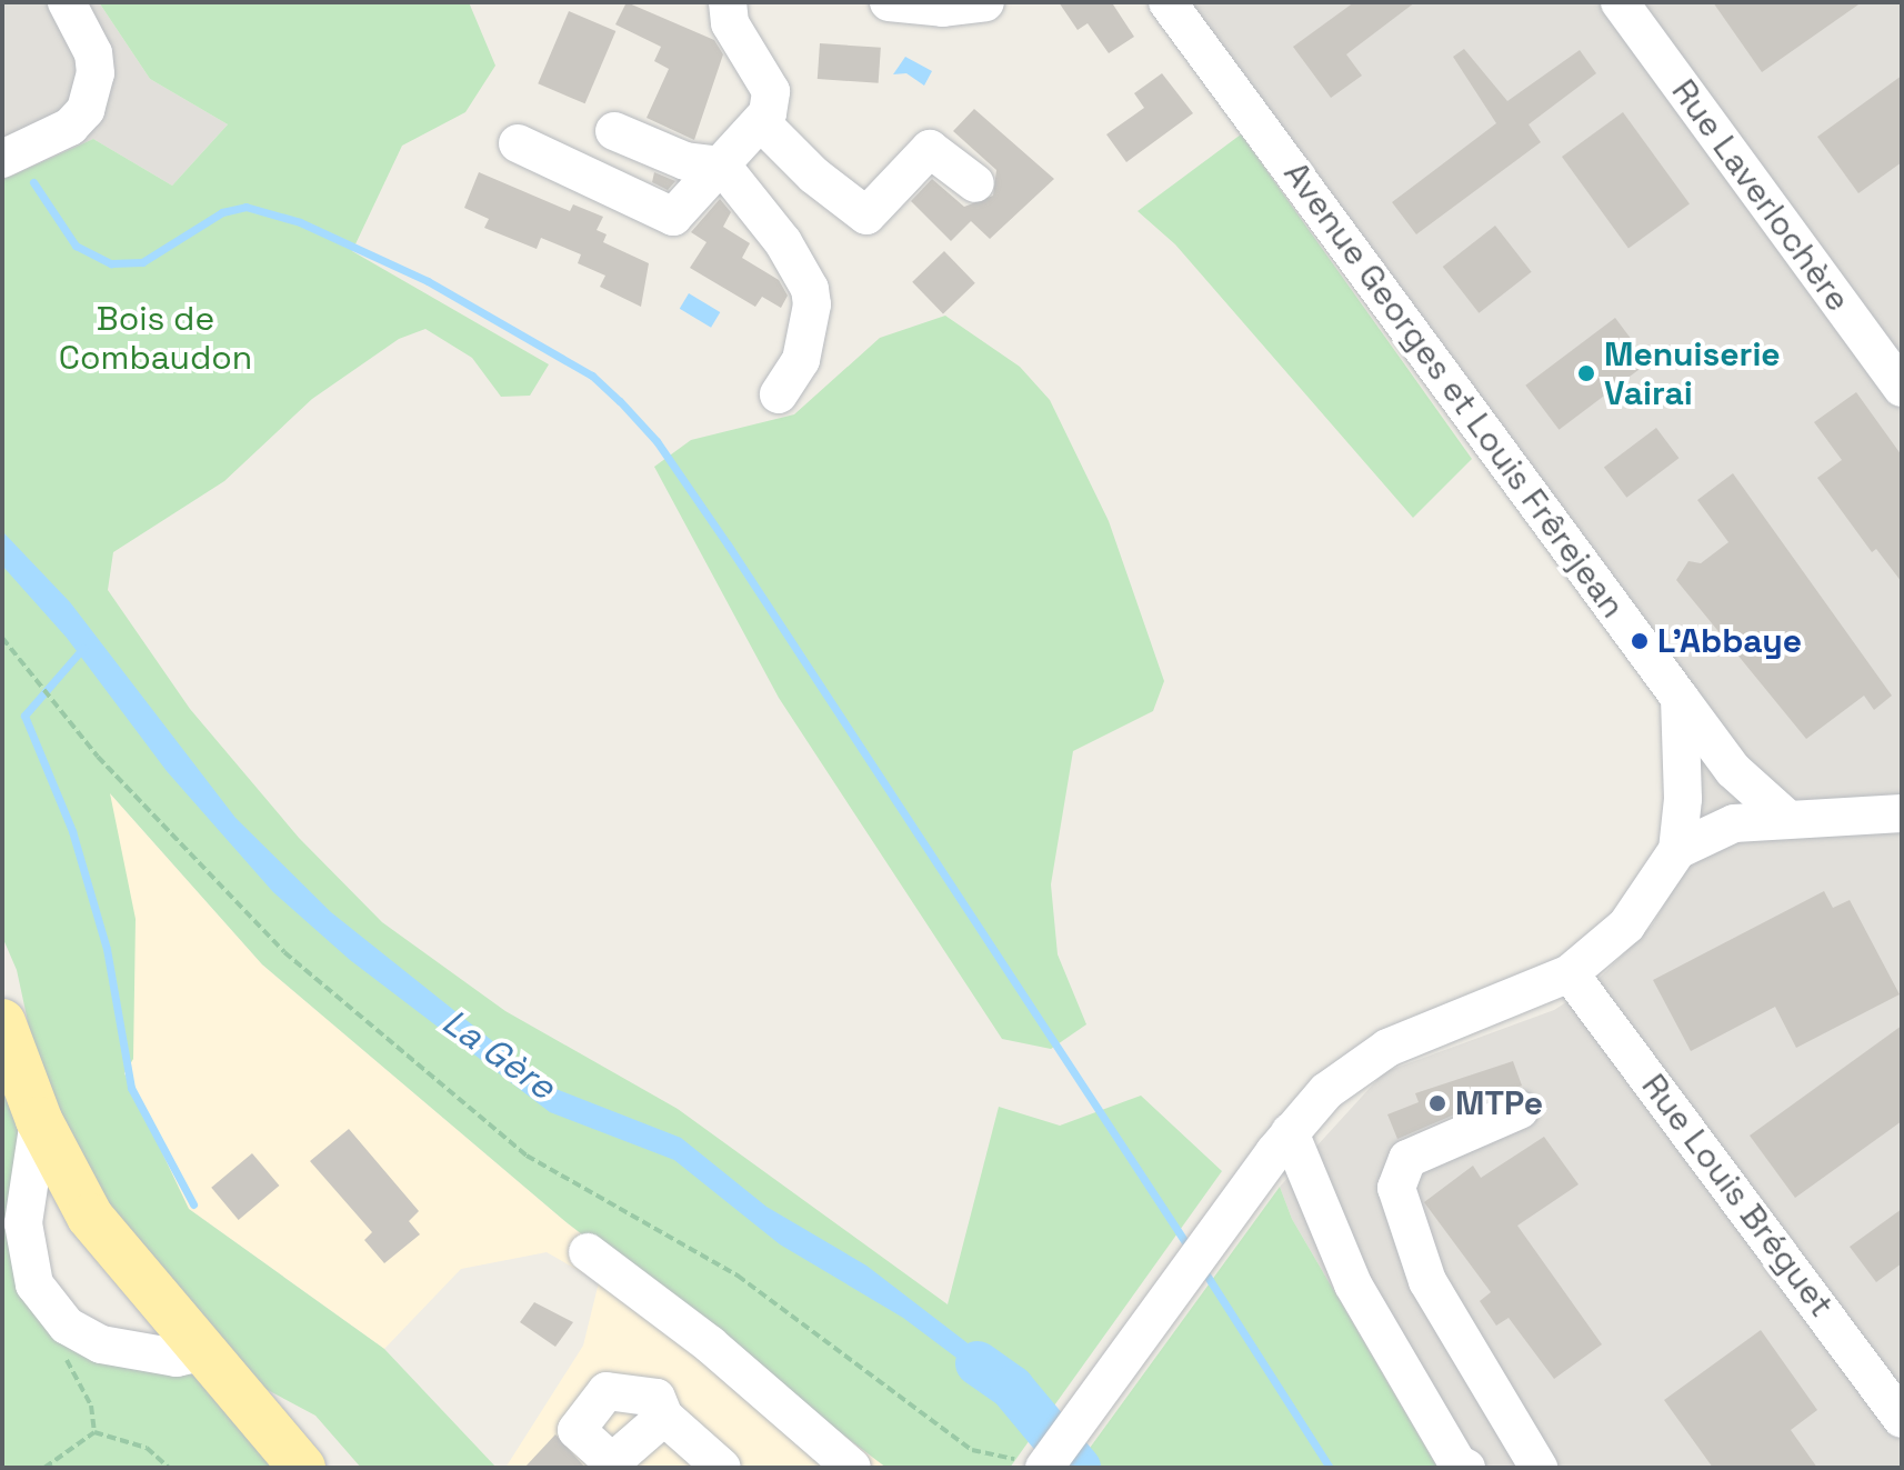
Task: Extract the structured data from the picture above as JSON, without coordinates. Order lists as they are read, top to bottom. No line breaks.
{"streets":{"street":["Rue Laverlochère","Avenue Georges et Louis Frêrejean","Rue Louis Bréguet"]},"water":["La Gère"],"parks":["Bois de Combaudon"],"places":["Menuiserie Vairai","L'Abbaye","MTPe"]}
